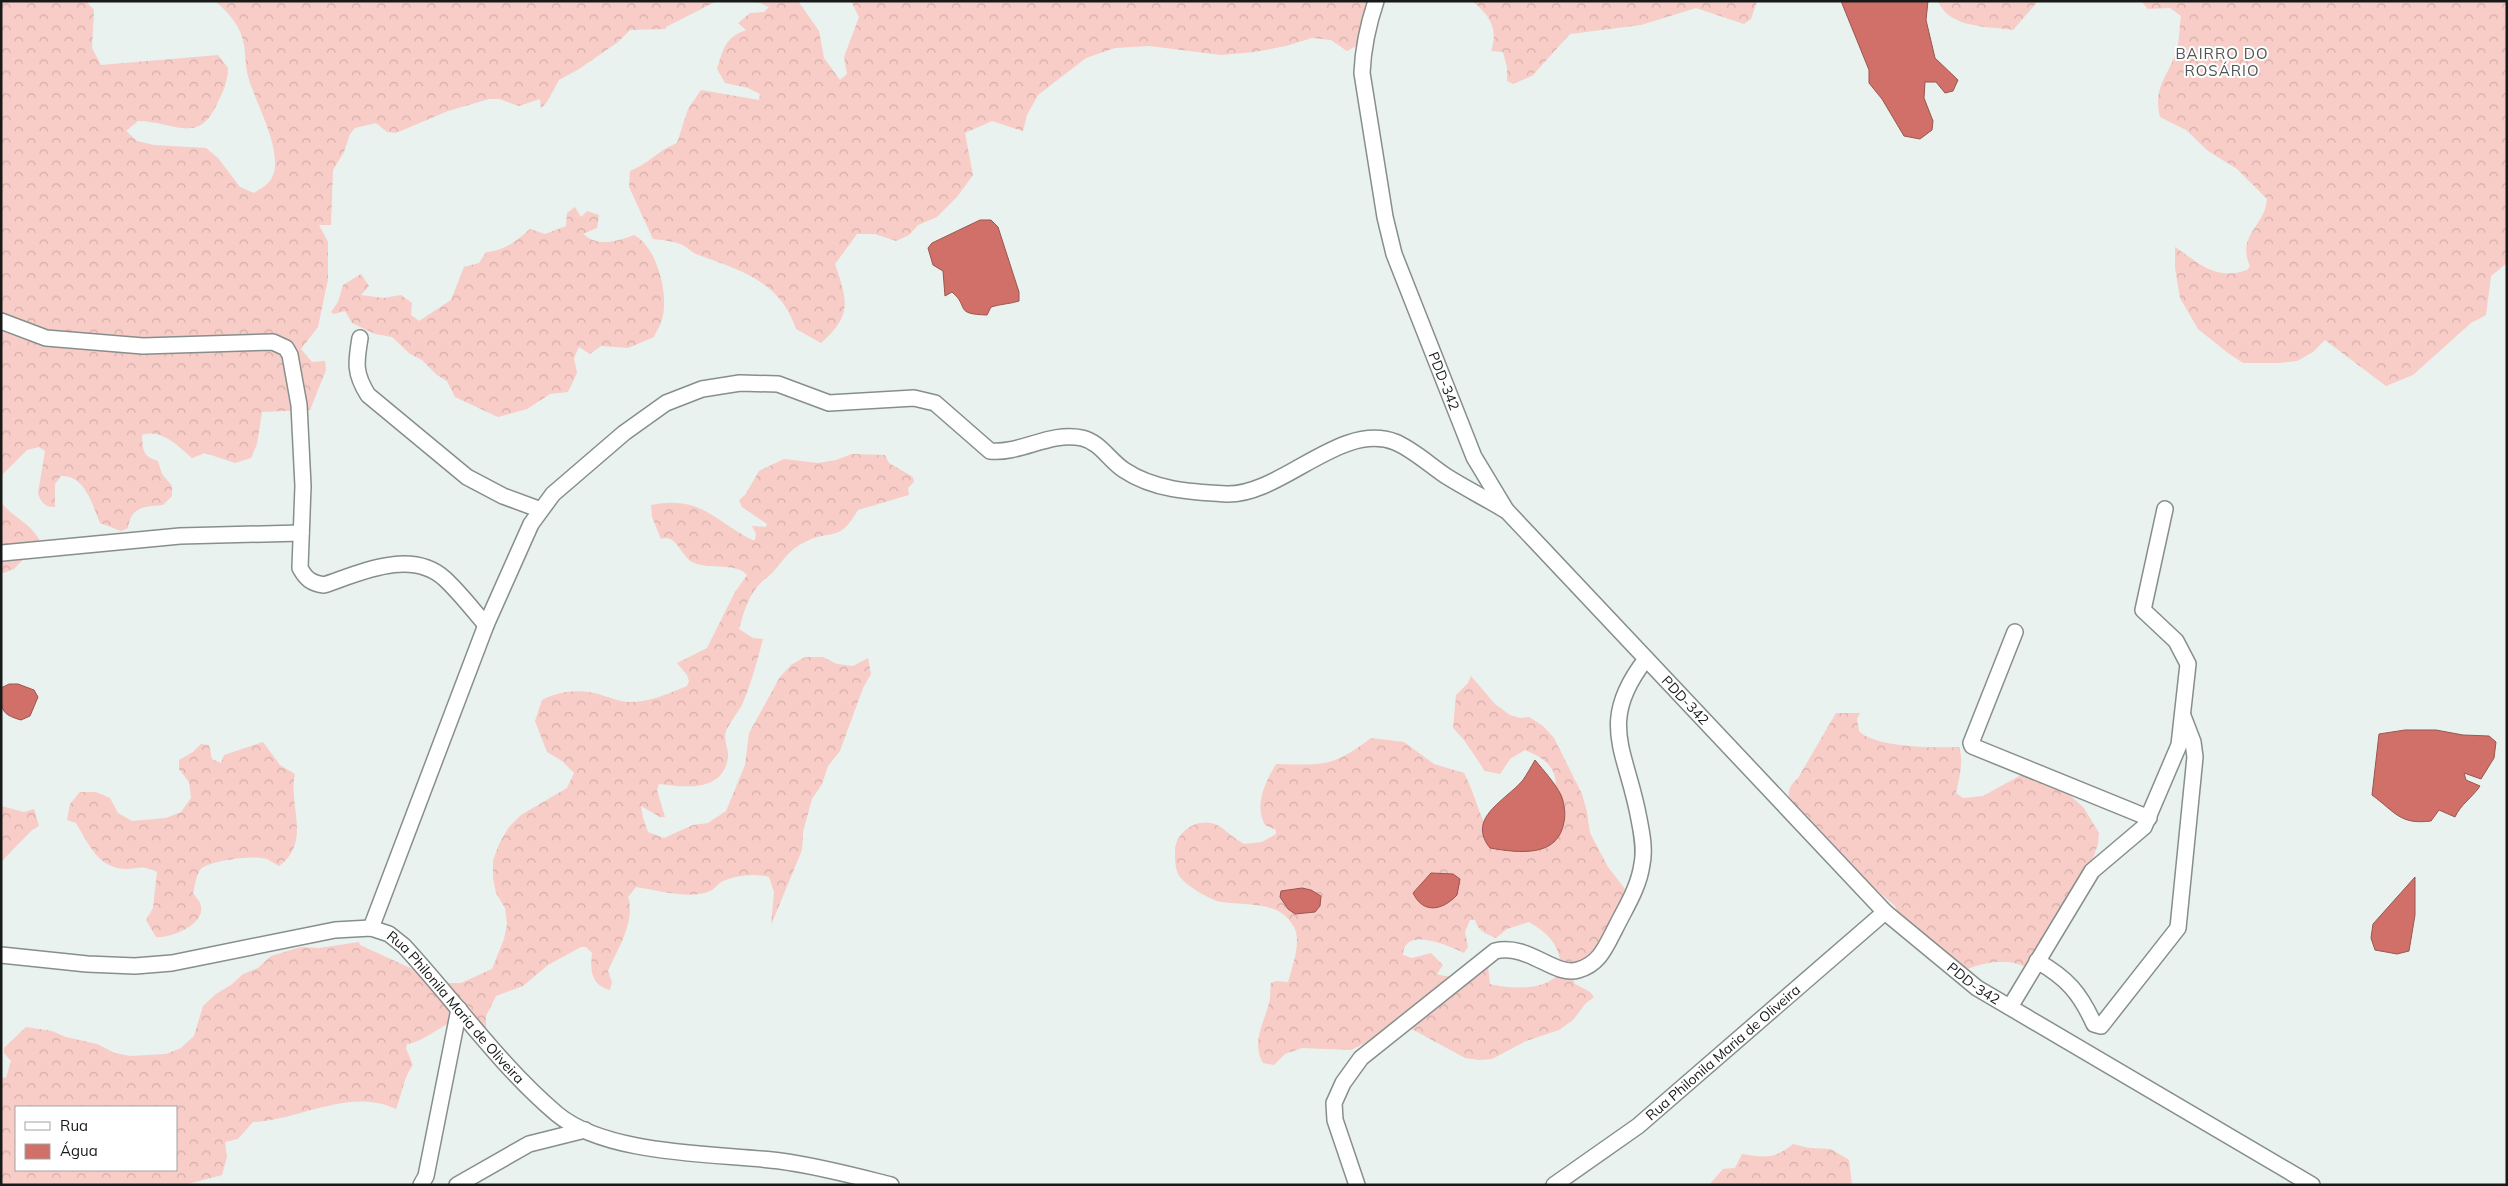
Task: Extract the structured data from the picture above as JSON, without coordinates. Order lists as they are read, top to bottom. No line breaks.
{"streets":{"street":["PDD-342","Rua Philonila Maria de Oliveira"]},"crossings":[["PDD-342","Rua Philonila Maria de Oliveira"]],"districts":["BAIRRO DO ROSÁRIO"],"legend":["Rua","Água"]}
